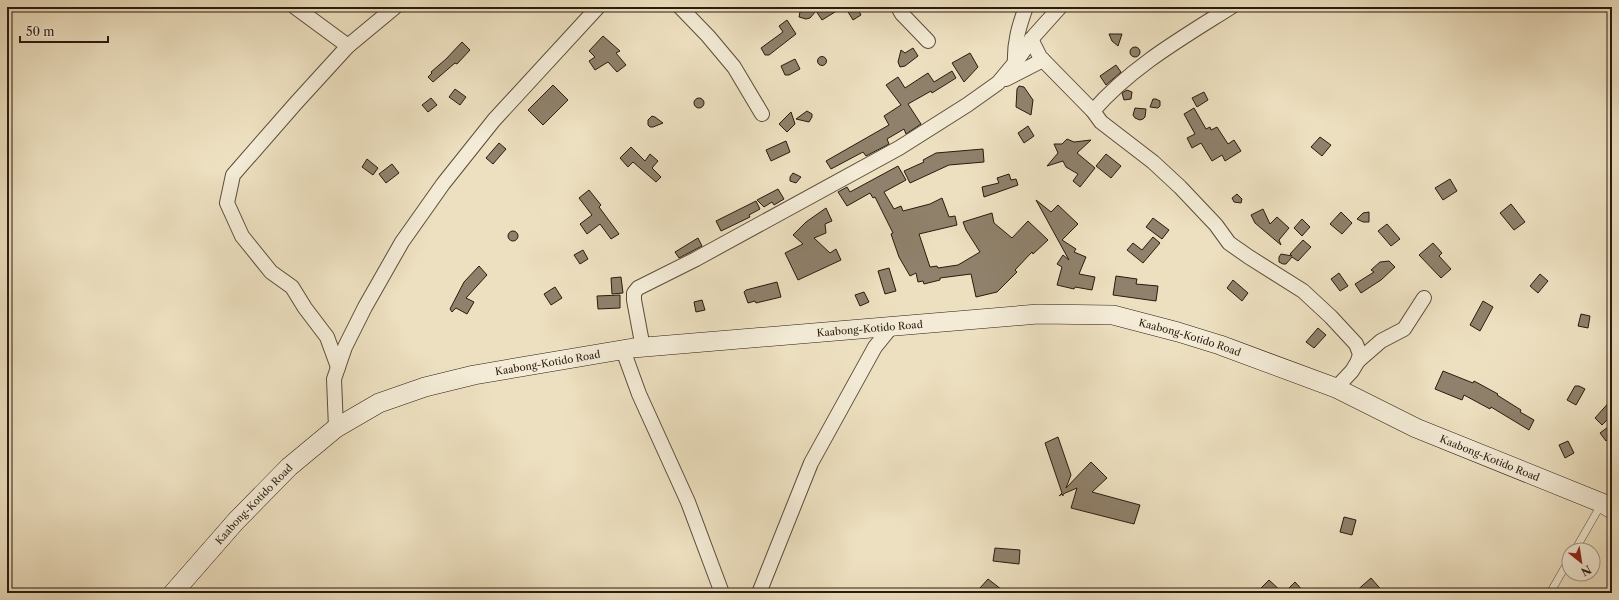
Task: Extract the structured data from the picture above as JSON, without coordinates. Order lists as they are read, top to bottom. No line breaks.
{"streets":{"main road":["Kaabong-Kotido Road"]},"scale_bar":"50 m","north":"bottom right"}
